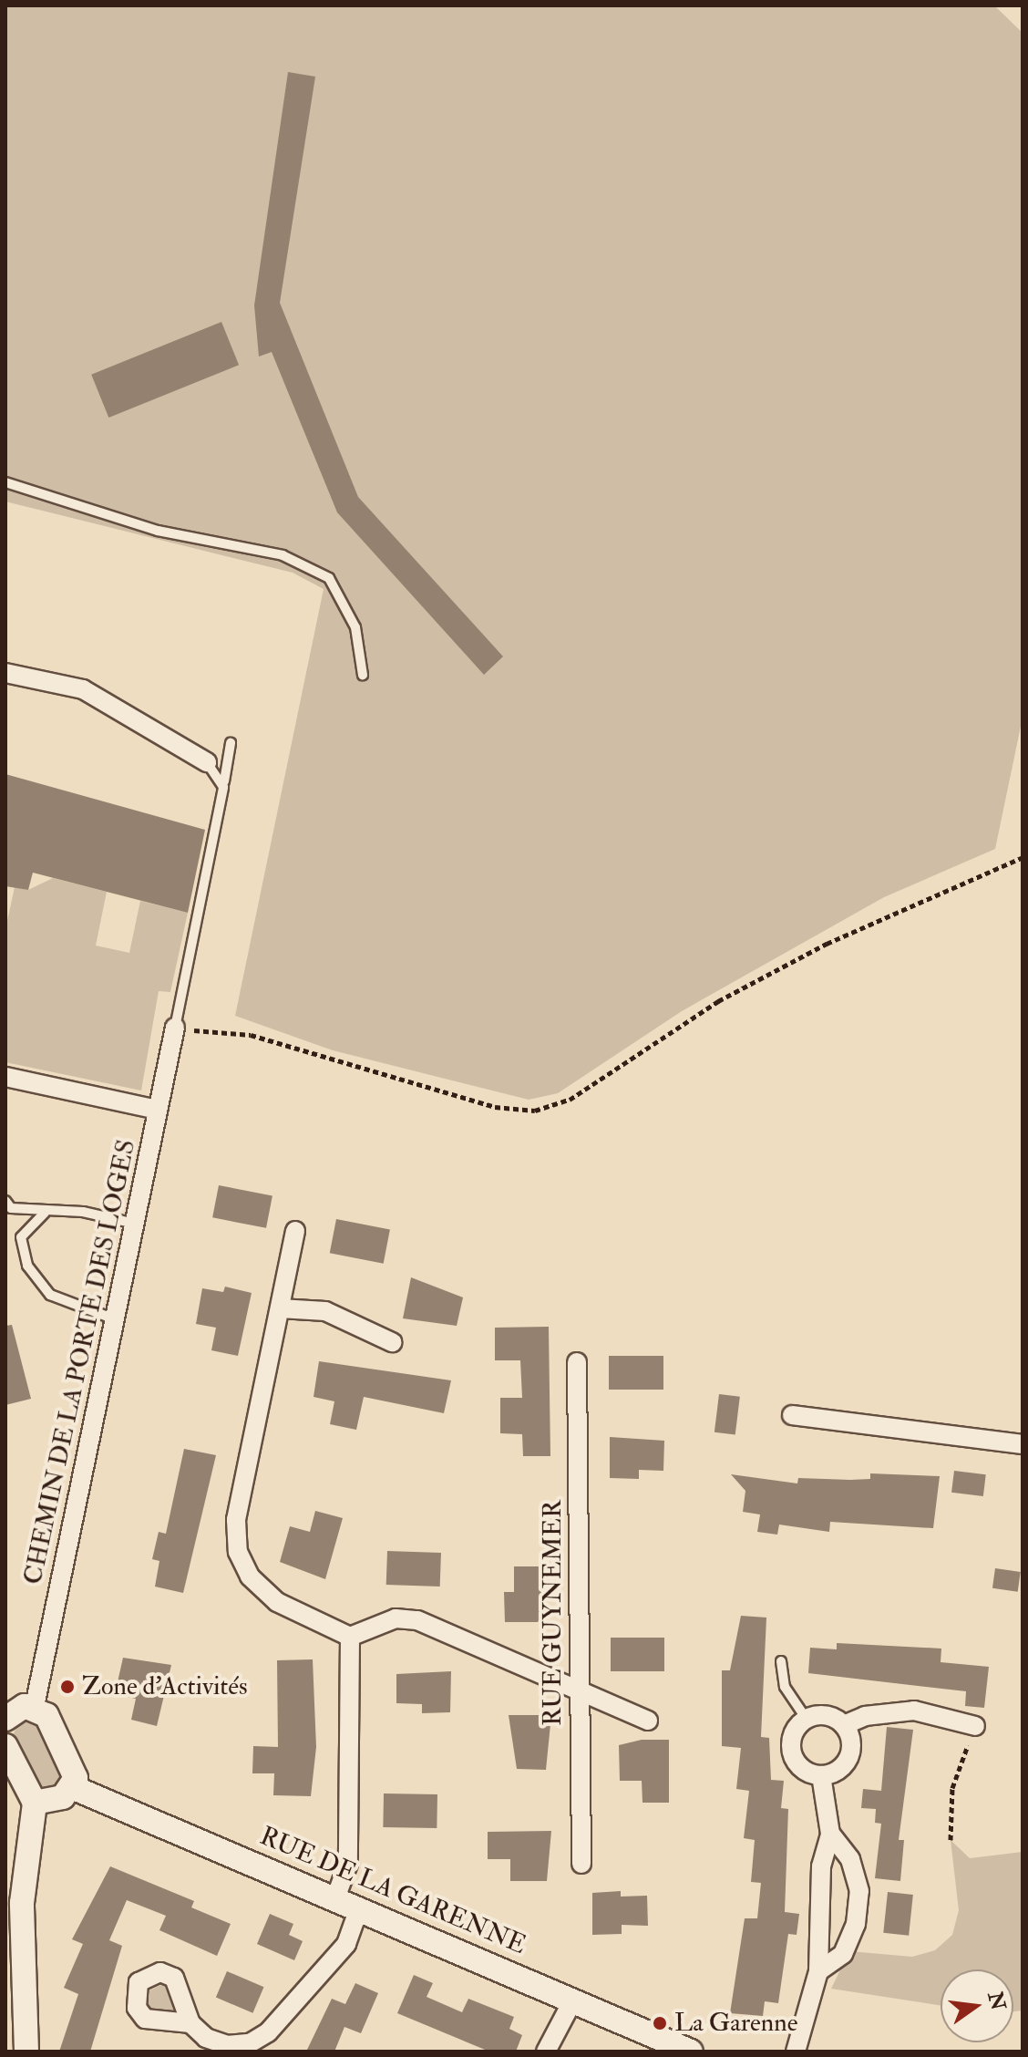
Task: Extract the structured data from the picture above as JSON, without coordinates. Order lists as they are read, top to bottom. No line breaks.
{"streets":{"street":["CHEMIN DE LA PORTE DES LOGES","RUE GUYNEMER","RUE DE LA GARENNE"]},"places":["Zone d'Activités","La Garenne"],"north":"right"}
